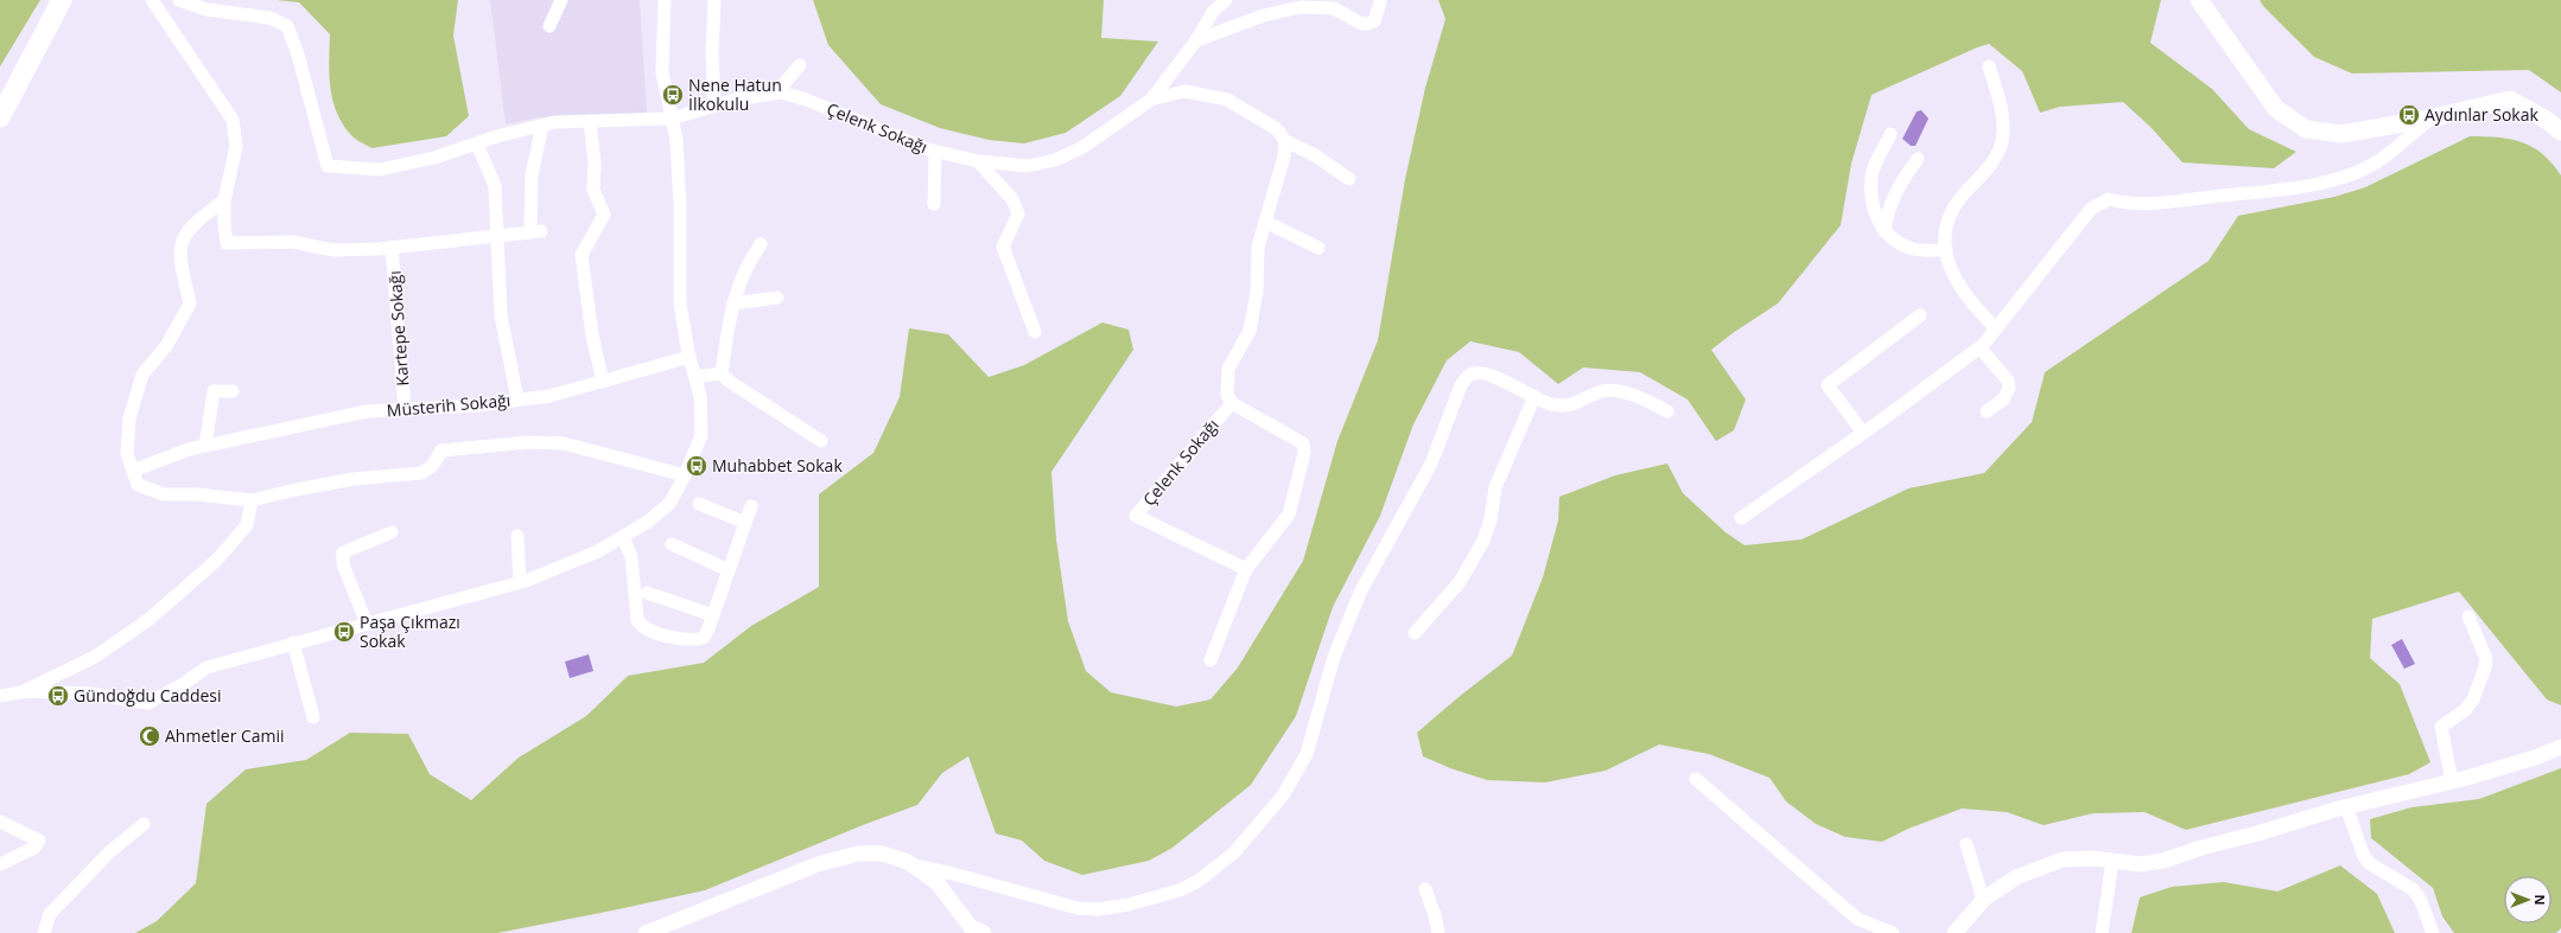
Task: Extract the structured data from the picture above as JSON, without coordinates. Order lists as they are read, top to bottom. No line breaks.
{"streets":{"street":["Çelenk Sokağı","Kartepe Sokağı","Müsterih Sokağı"]},"crossings":[["Kartepe Sokağı","Müsterih Sokağı"]],"places":{"bus stop":["Nene Hatun İlkokulu","Aydınlar Sokak","Muhabbet Sokak","Paşa Çıkmazı Sokak","Gündoğdu Caddesi"],"mosque":["Ahmetler Camii"]},"north":"right"}
